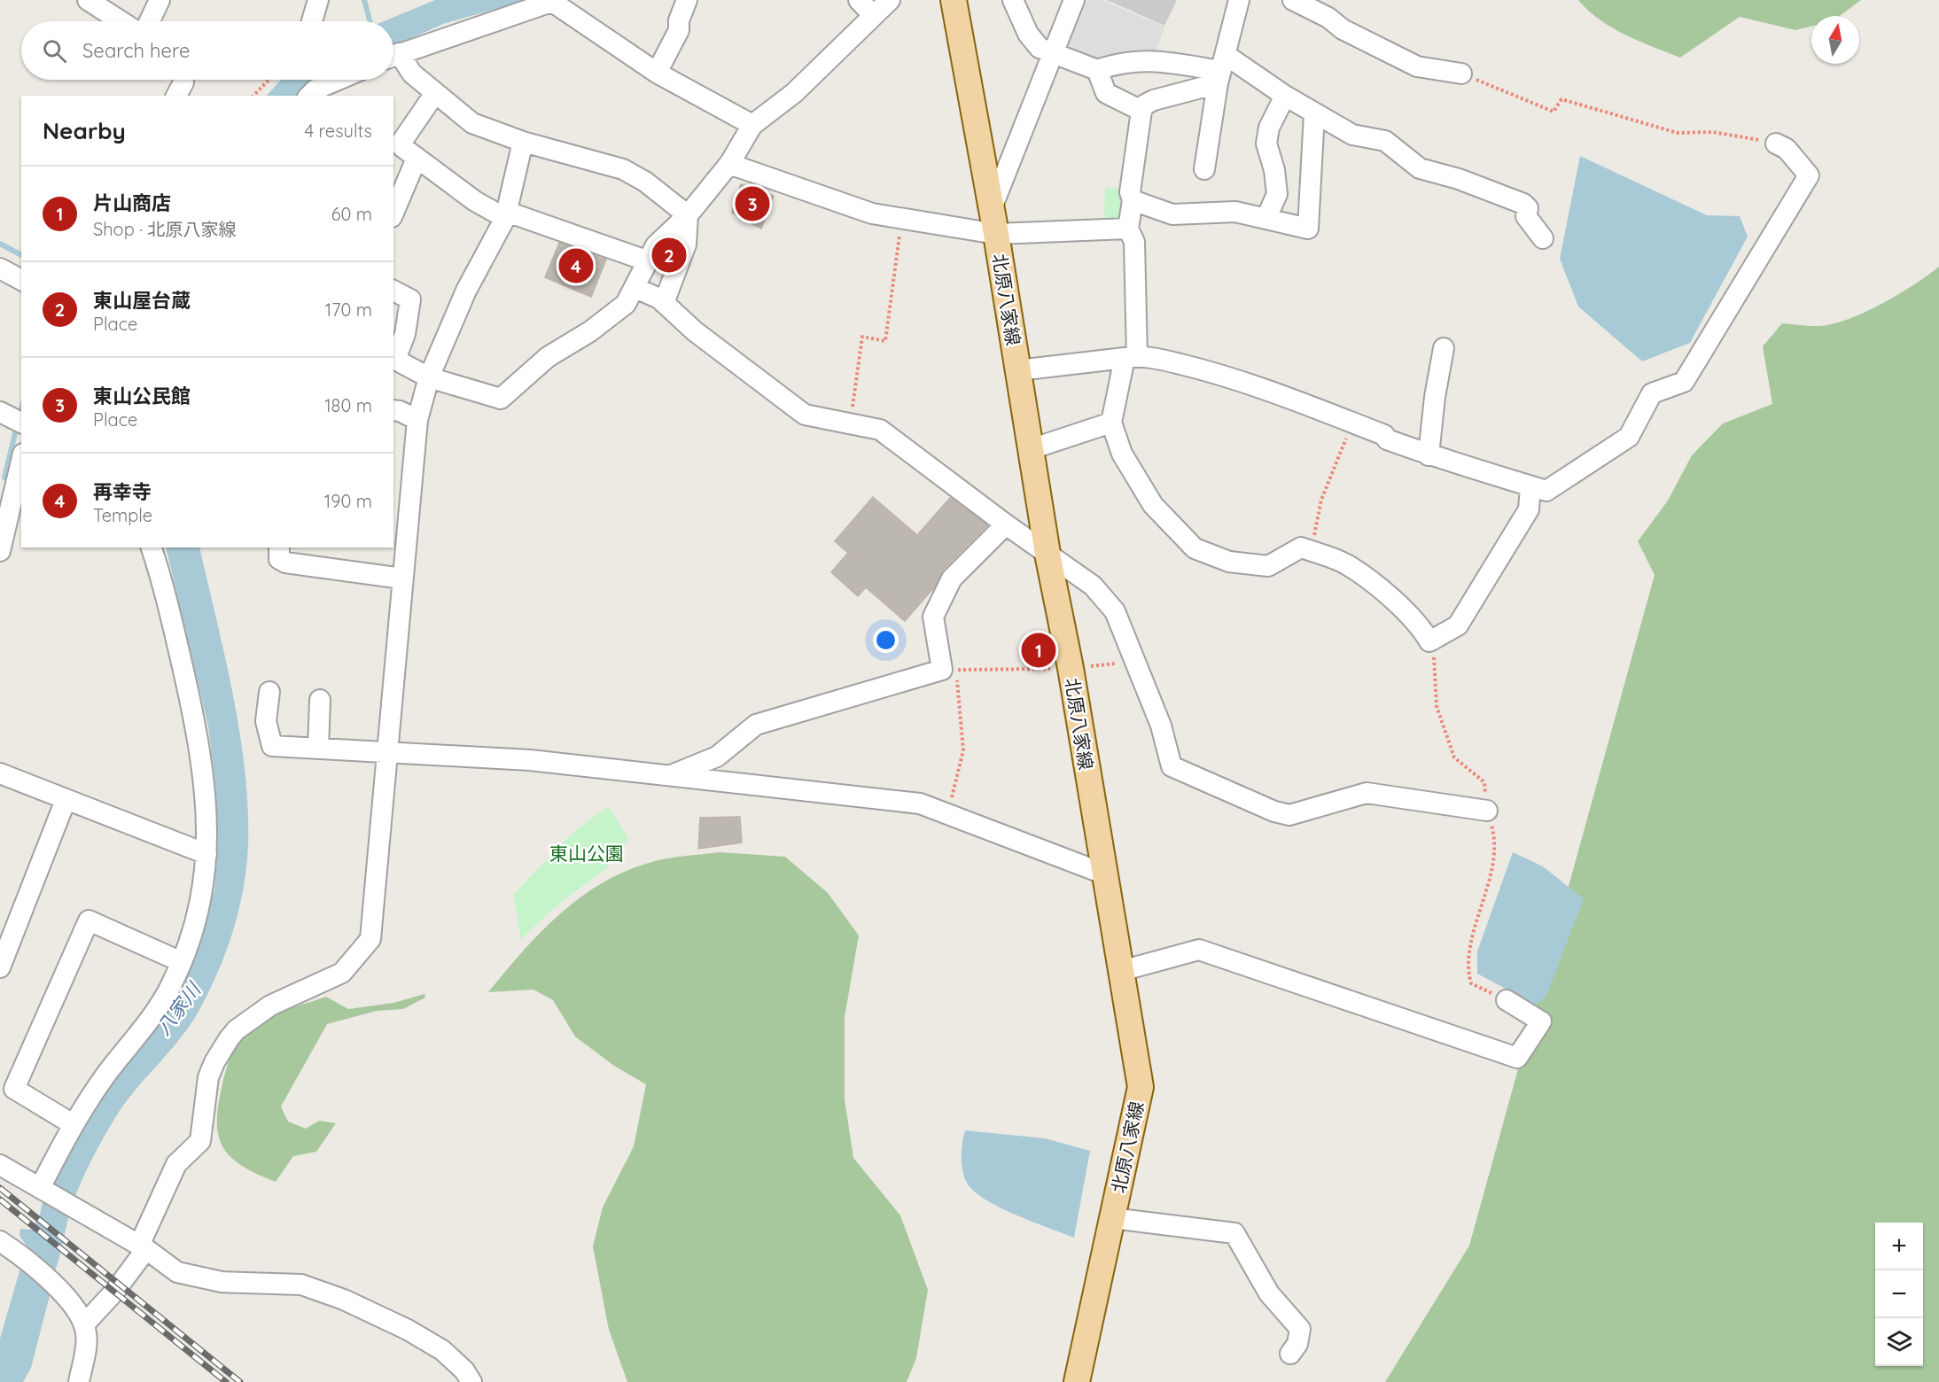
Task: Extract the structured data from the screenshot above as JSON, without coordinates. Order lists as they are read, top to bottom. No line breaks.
{"streets":{"main road":["北原八家線"]},"water":["八家川"],"parks":["東山公園"],"north":"top","page":{"search":"Search here","heading":["Nearby","4 results"],"list":[{"mark":"1","name":"片山商店","note":"Shop · 北原八家線","value":"60 m"},{"mark":"2","name":"東山屋台蔵","note":"Place","value":"170 m"},{"mark":"3","name":"東山公民館","note":"Place","value":"180 m"},{"mark":"4","name":"再幸寺","note":"Temple","value":"190 m"}],"pins":["3","2","4","1"],"map_buttons":["+","−"]}}
